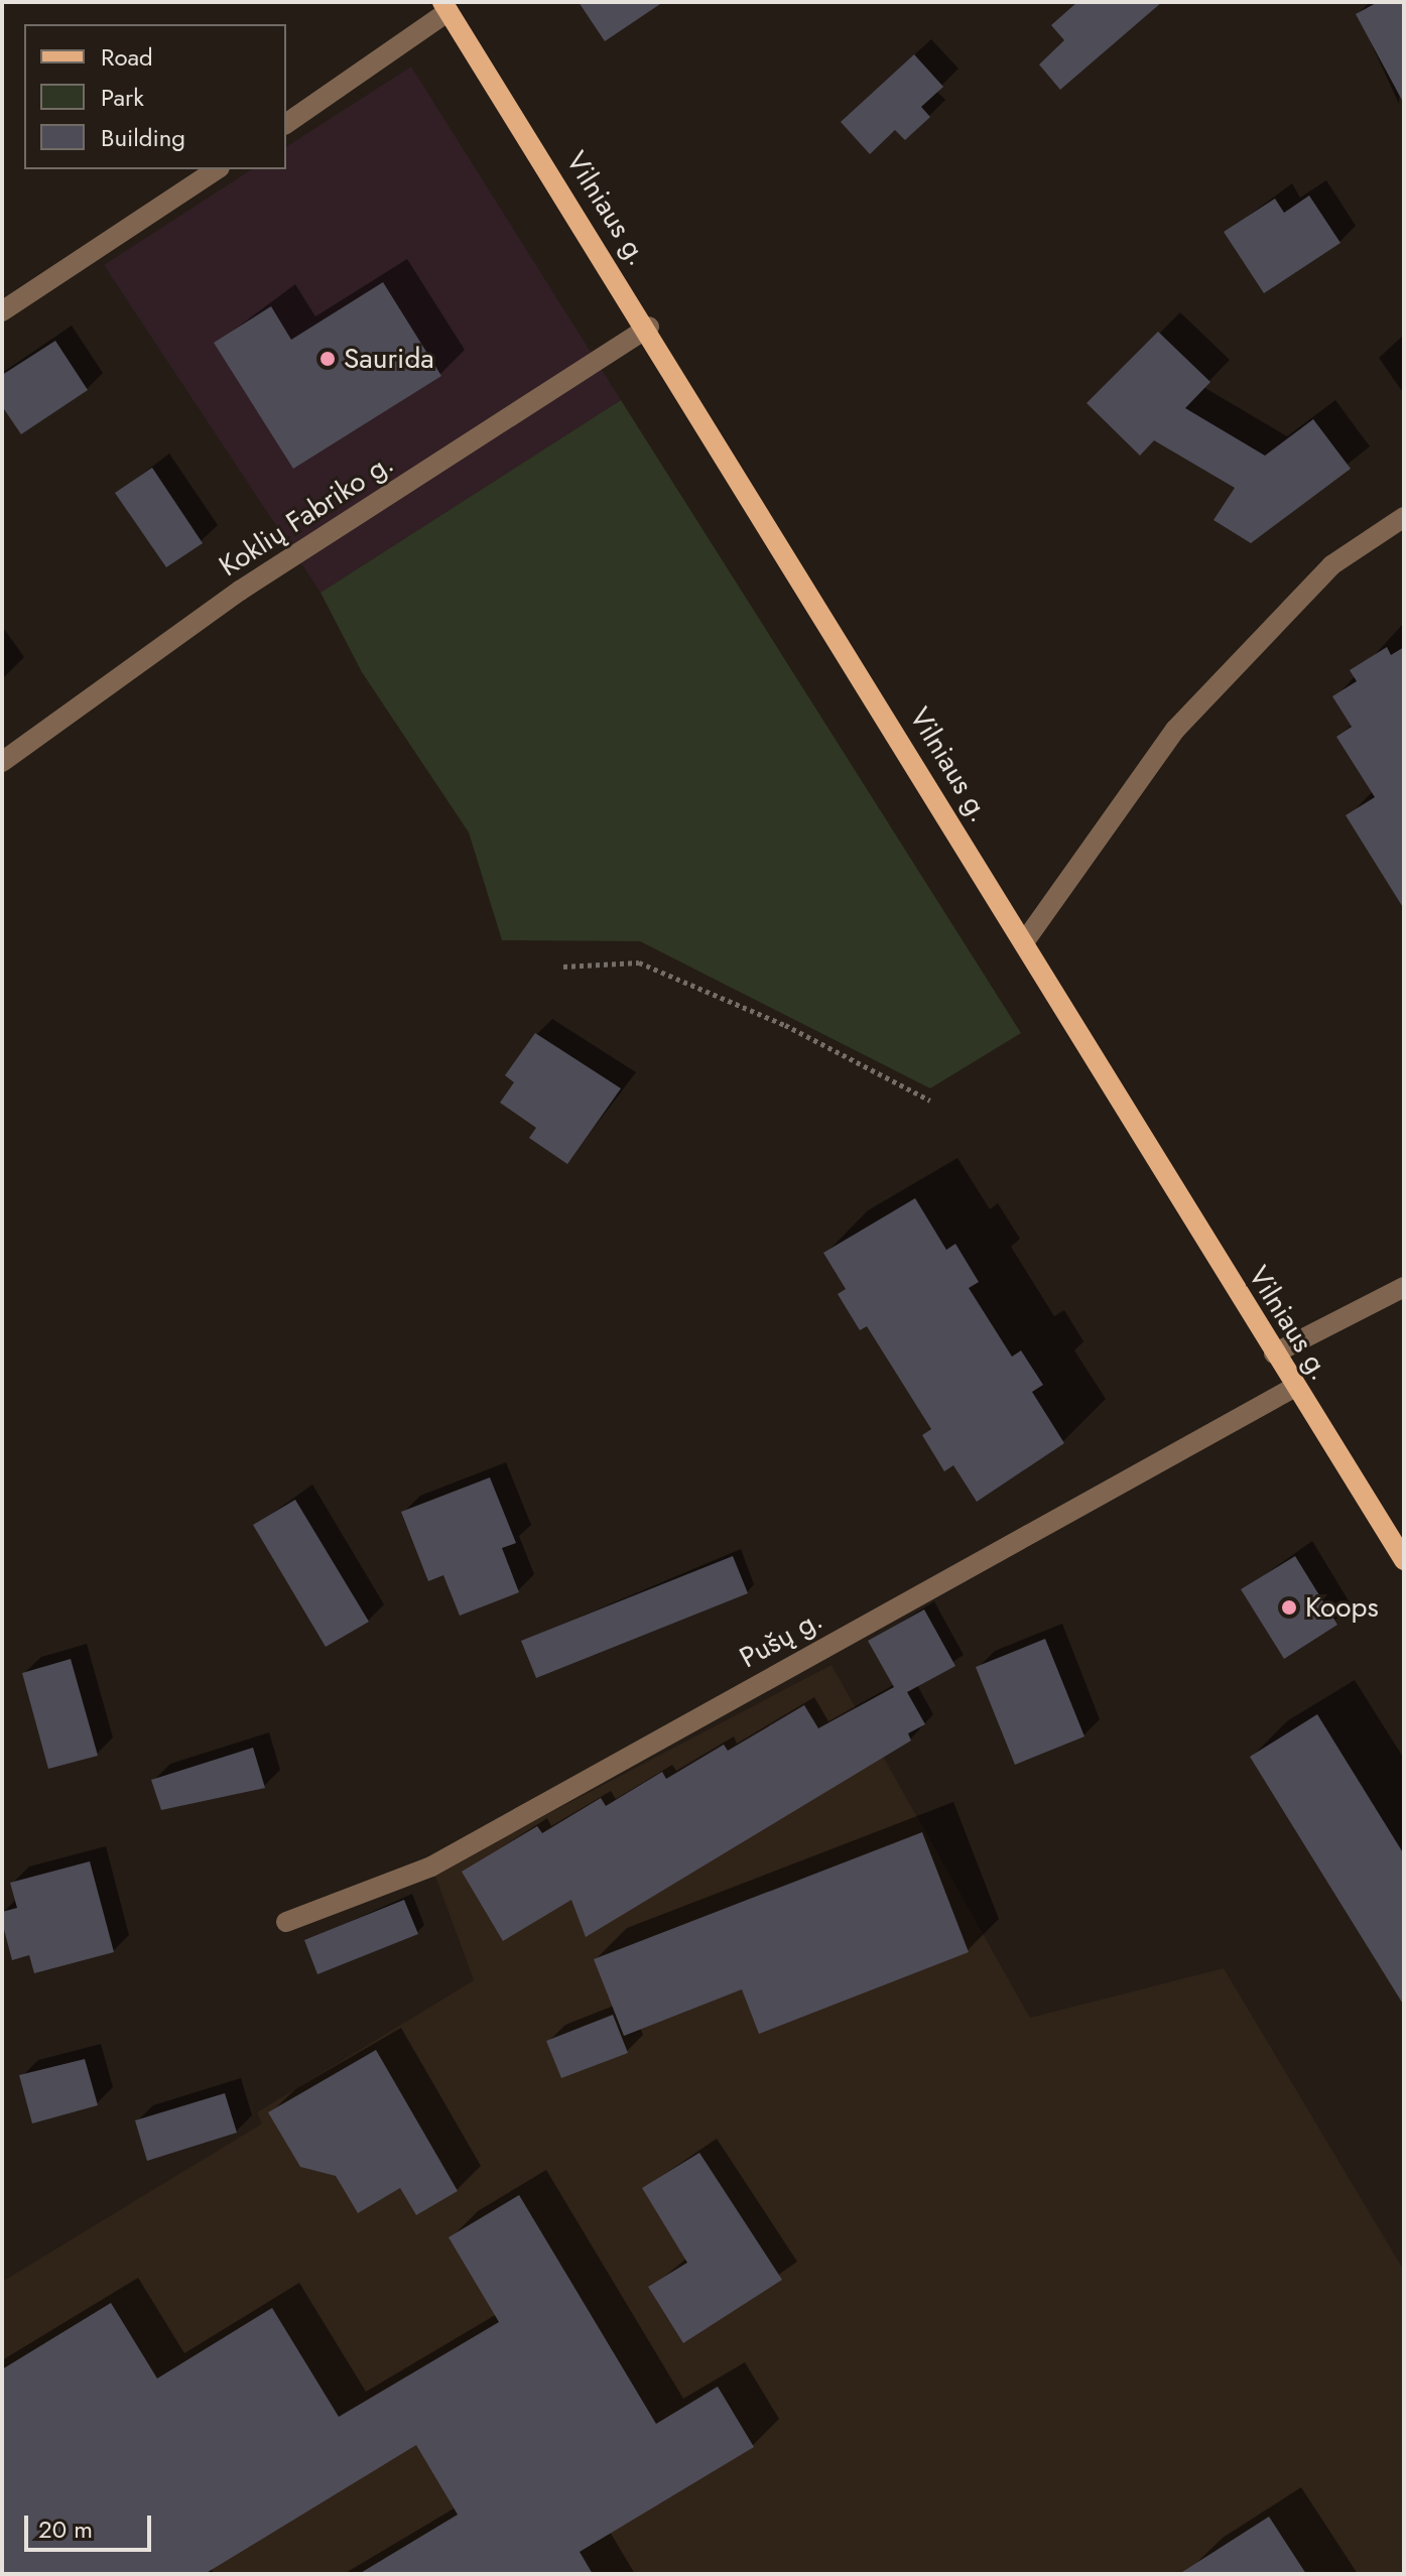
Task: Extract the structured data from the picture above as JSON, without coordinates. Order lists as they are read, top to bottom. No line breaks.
{"streets":{"main road":["Vilniaus g."],"street":["Koklių Fabriko g.","Pušų g."]},"crossings":[["Vilniaus g.","Koklių Fabriko g."],["Vilniaus g.","Pušų g."]],"places":["Saurida","Koops"],"legend":["Road","Park","Building"],"scale_bar":"20 m"}
